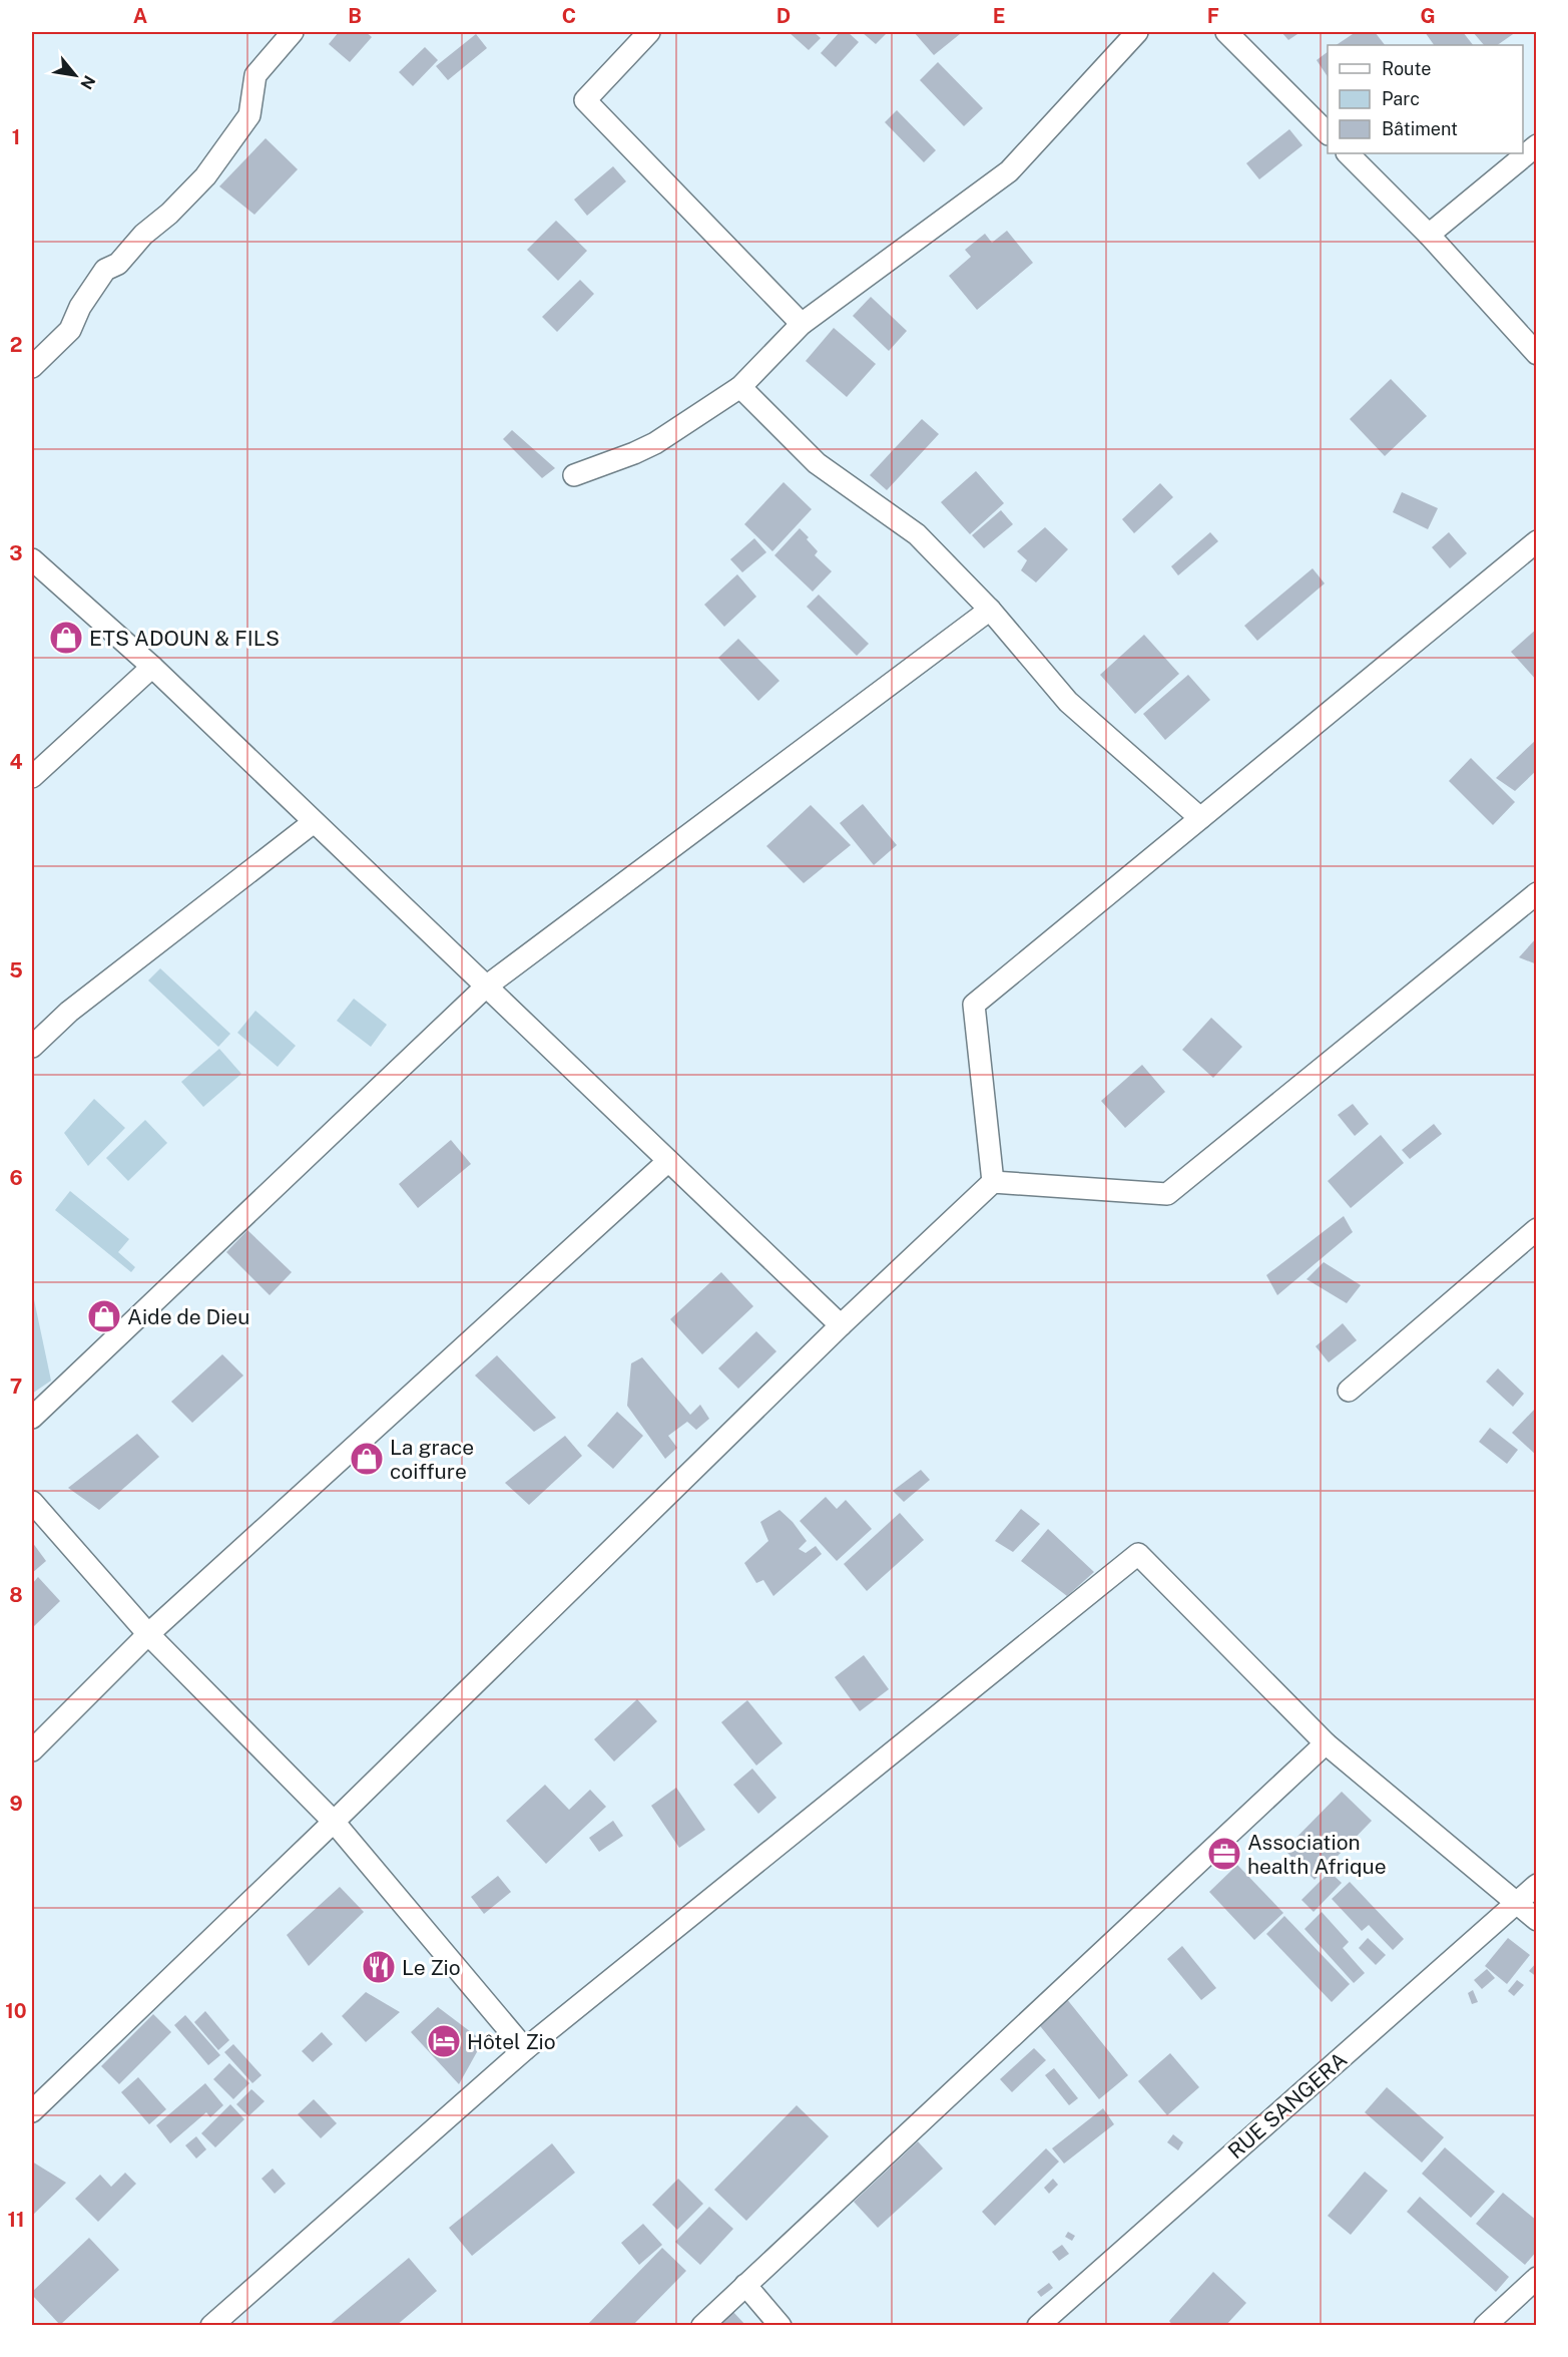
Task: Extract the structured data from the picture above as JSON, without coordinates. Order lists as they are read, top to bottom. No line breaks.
{"streets":{"street":["RUE SANGERA"]},"places":{"shop":["ETS ADOUN & FILS","Aide de Dieu","La grace coiffure"],"office":["Association health Afrique"],"restaurant":["Le Zio"],"hotel":["Hôtel Zio"]},"legend":["Route","Parc","Bâtiment"],"north":"bottom right","grid":{"columns":["A","B","C","D","E","F","G"],"rows":["1","2","3","4","5","6","7","8","9","10","11"]}}
